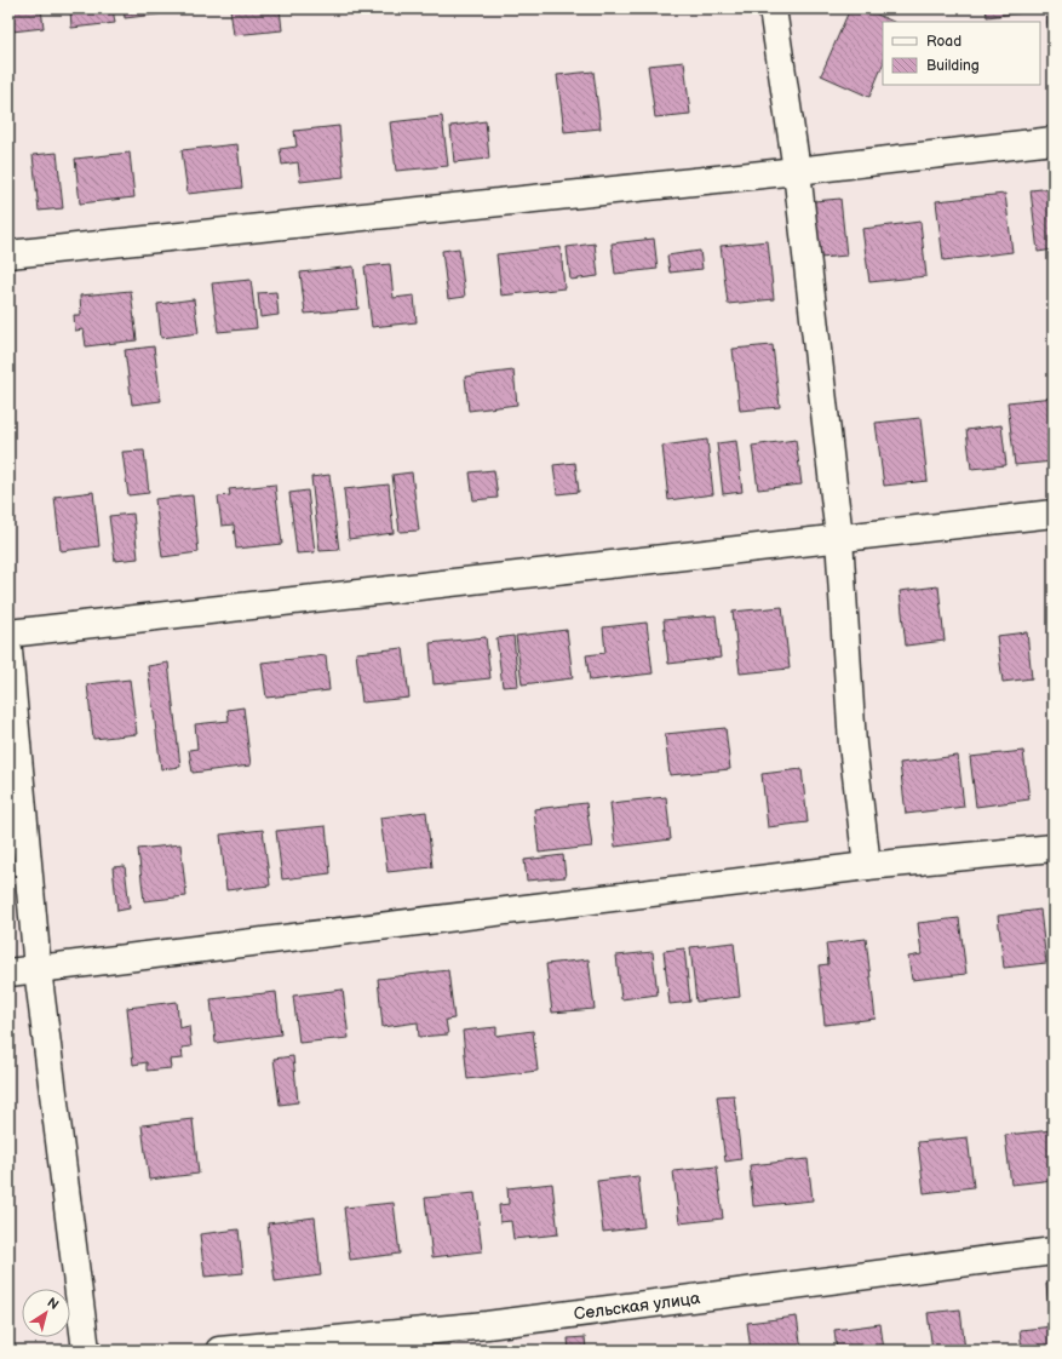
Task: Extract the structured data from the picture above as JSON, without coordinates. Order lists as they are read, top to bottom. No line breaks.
{"streets":{"street":["Сельская улица"]},"legend":["Road","Building"],"north":"top right"}
